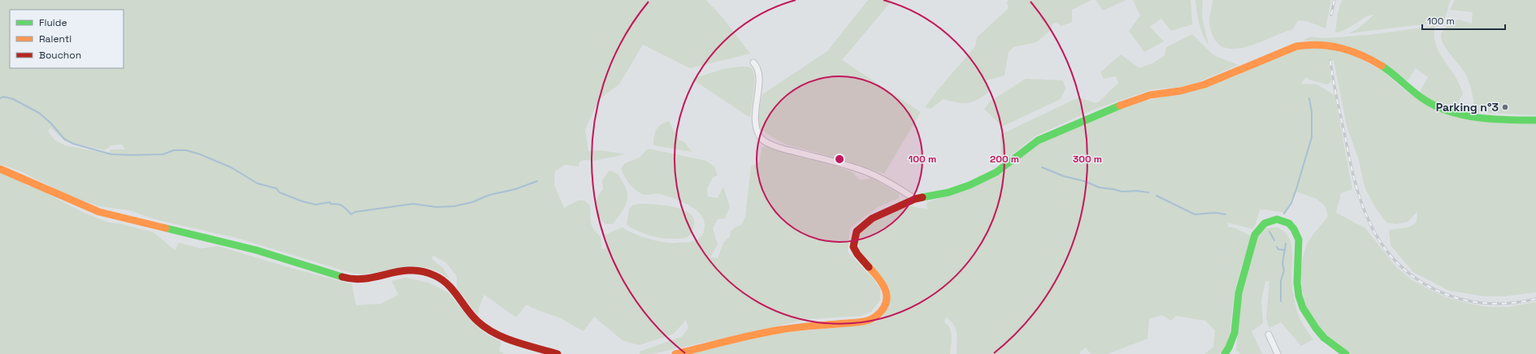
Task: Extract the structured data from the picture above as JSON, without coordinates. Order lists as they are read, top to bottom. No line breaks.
{"places":["Parking n°3"],"legend":["Fluide","Ralenti","Bouchon"],"scale_bar":"100 m","rings":["100 m","200 m","300 m"]}
